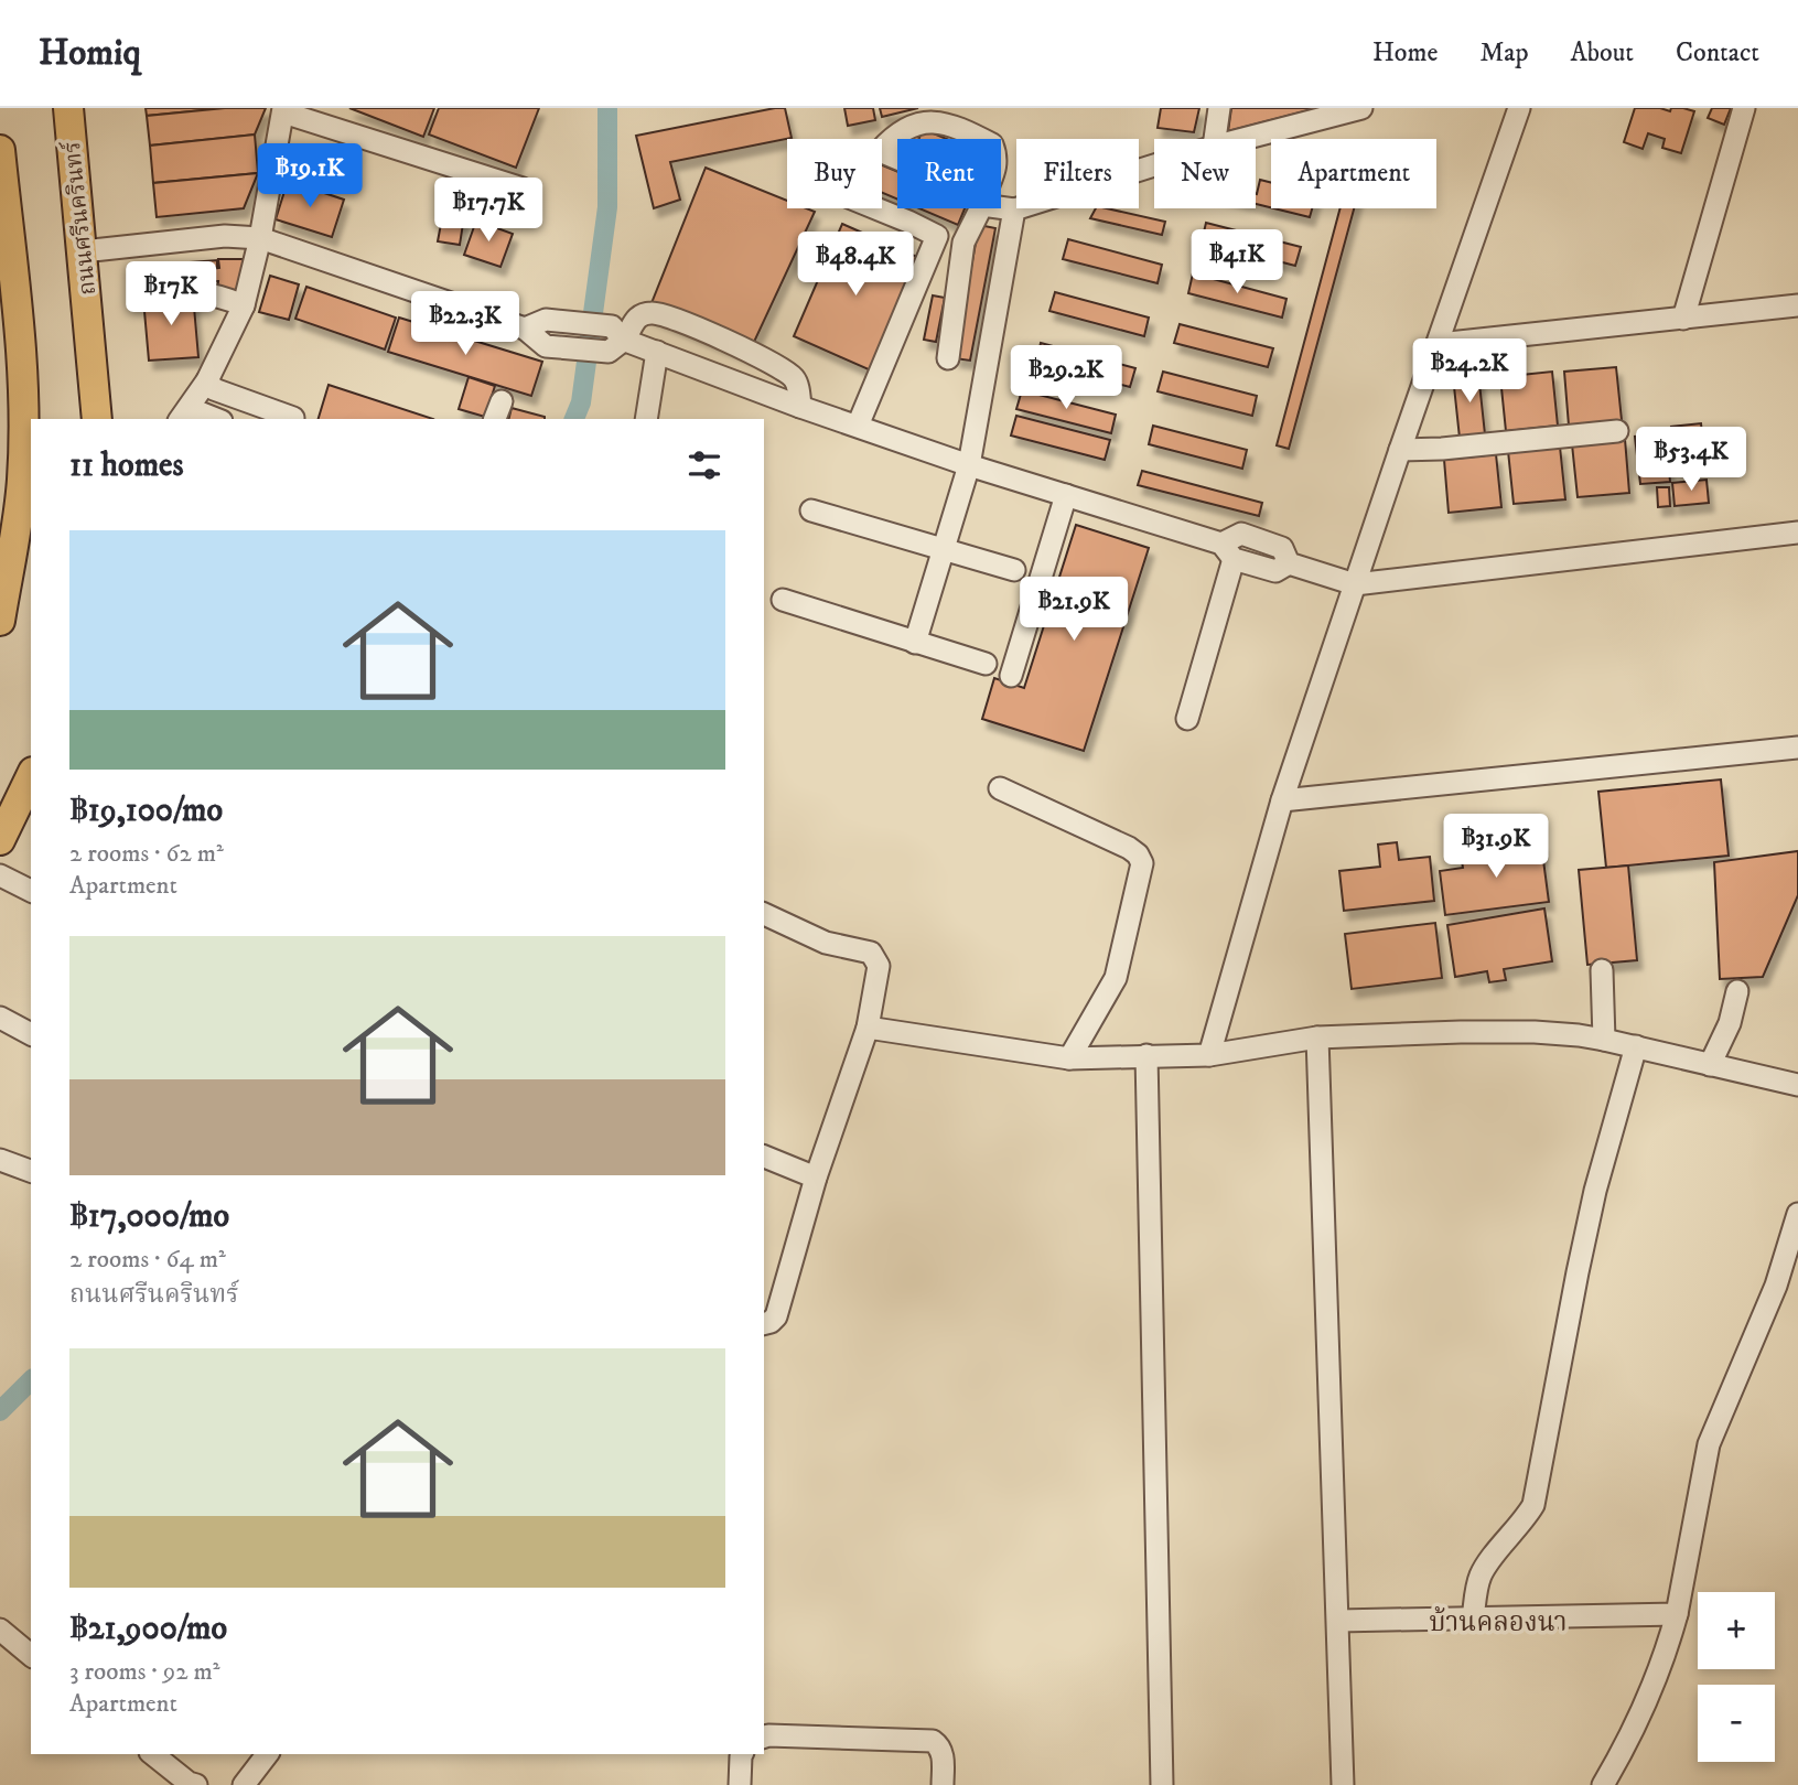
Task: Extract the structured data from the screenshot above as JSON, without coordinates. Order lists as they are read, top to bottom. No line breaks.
{"streets":{"main road":["ถนนศรีนครินทร์"]},"districts":["บ้านคลองนา"],"page":{"header":"Homiq","nav":["Home","Map","About","Contact"],"chip":["Buy","Rent","Filters","New","Apartment"],"price":["฿19.1K","฿17.7K","฿41K","฿48.4K","฿17K","฿22.3K","฿24.2K","฿29.2K","฿53.4K","฿21.9K","฿31.9K"],"heading":"11 homes","list":[{"name":"฿19,100/mo","note":"2 rooms · 62 m² · Apartment"},{"name":"฿17,000/mo","note":"2 rooms · 64 m² · ถนนศรีนครินทร์"},{"name":"฿21,900/mo","note":"3 rooms · 92 m² · Apartment"}],"map_buttons":["+","−"]}}
